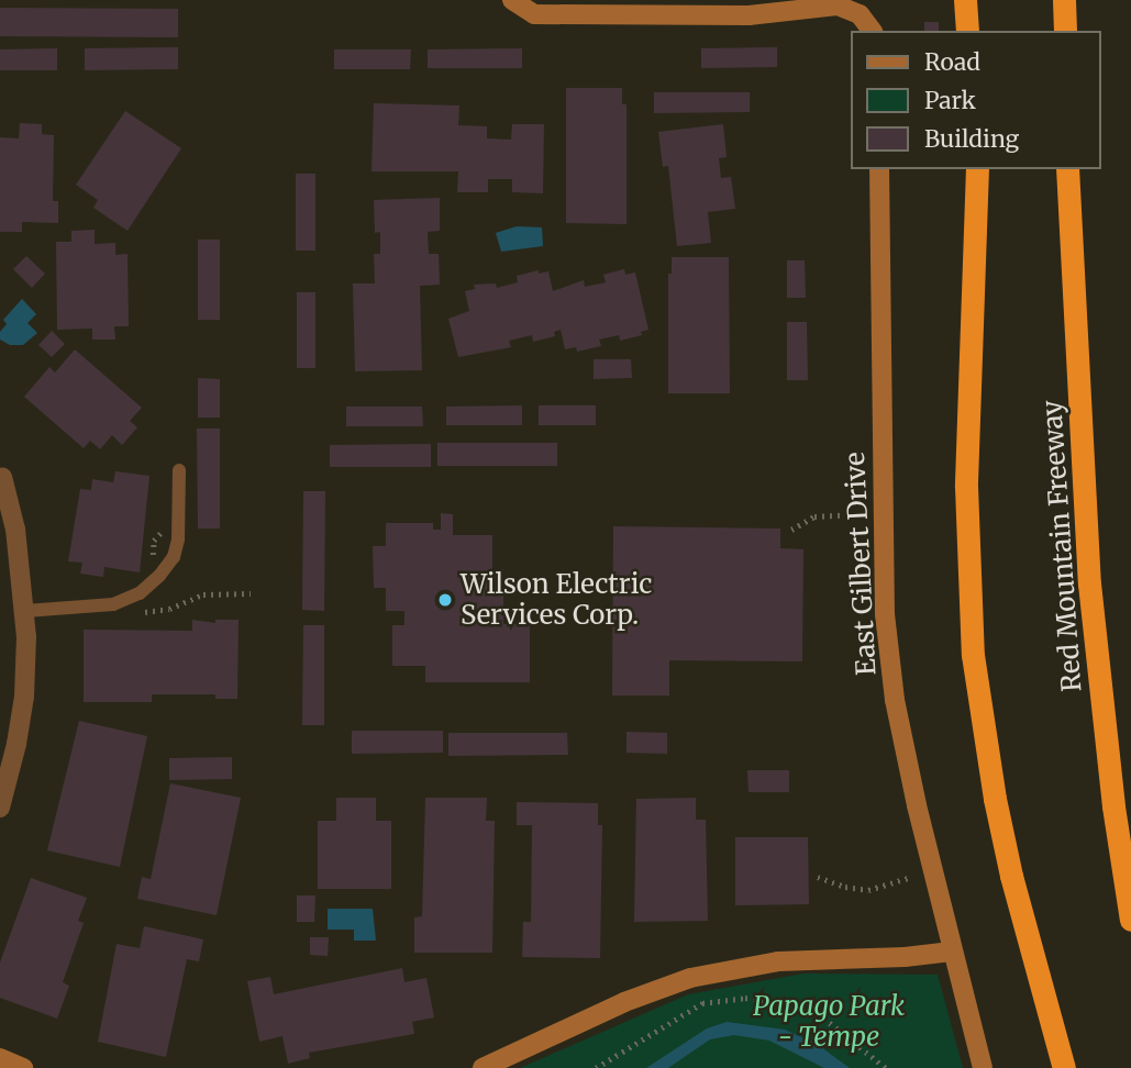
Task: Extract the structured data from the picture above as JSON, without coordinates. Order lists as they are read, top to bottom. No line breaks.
{"streets":{"highway":["Red Mountain Freeway"],"street":["East Gilbert Drive"]},"parks":["Papago Park - Tempe"],"places":["Wilson Electric Services Corp."],"legend":["Road","Park","Building"]}
